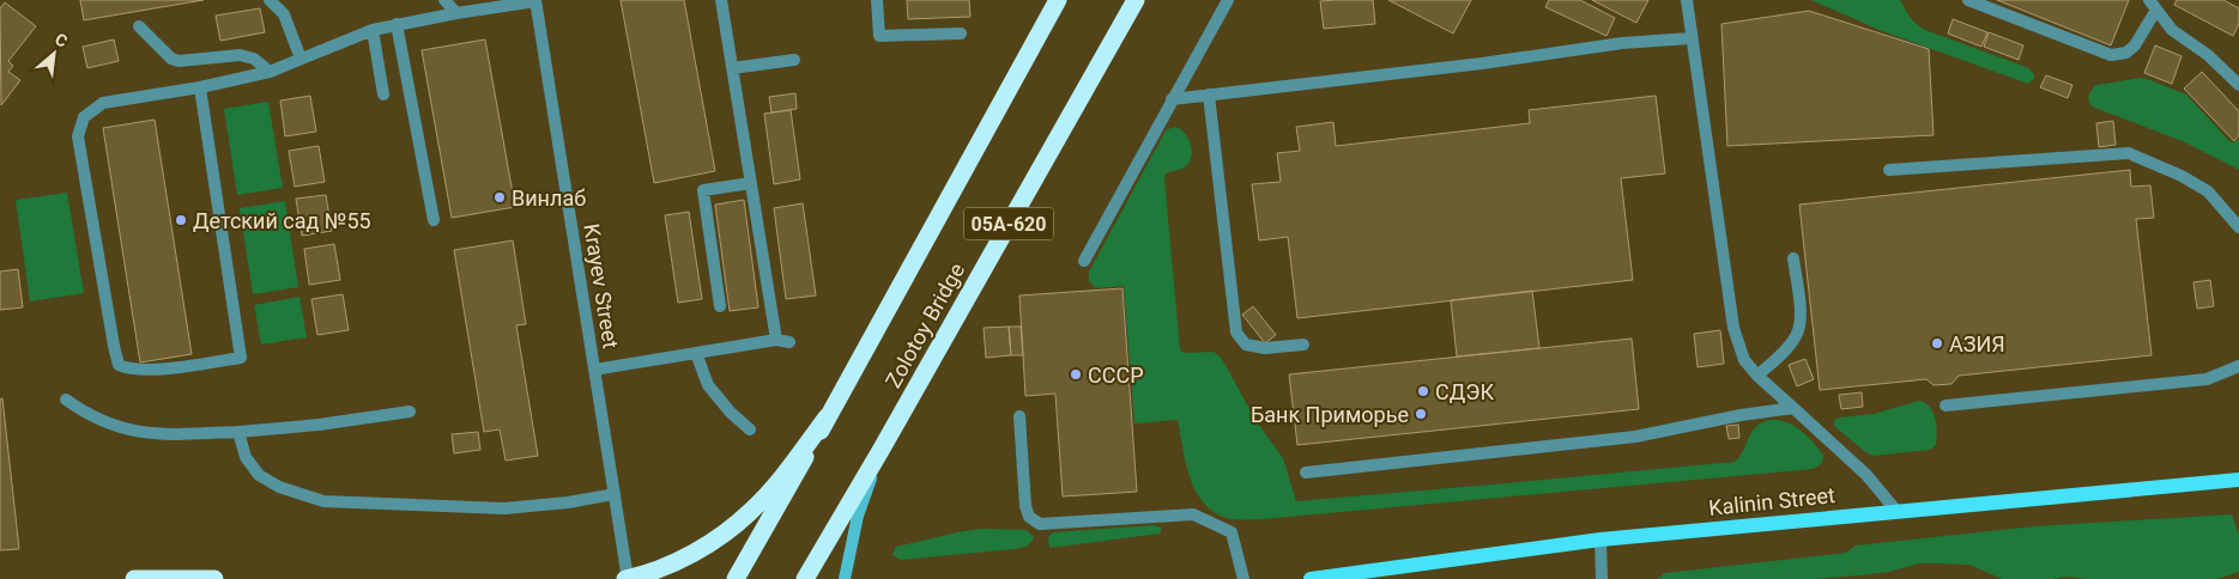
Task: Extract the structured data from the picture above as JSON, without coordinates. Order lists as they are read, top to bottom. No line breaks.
{"streets":{"highway":["05А-620","Zolotoy Bridge"],"main road":["Kalinin Street"],"street":["Krayev Street"]},"places":["Винлаб","Детский сад №55","АЗИЯ","СССР","СДЭК","Банк Приморье"],"north":"top right"}
